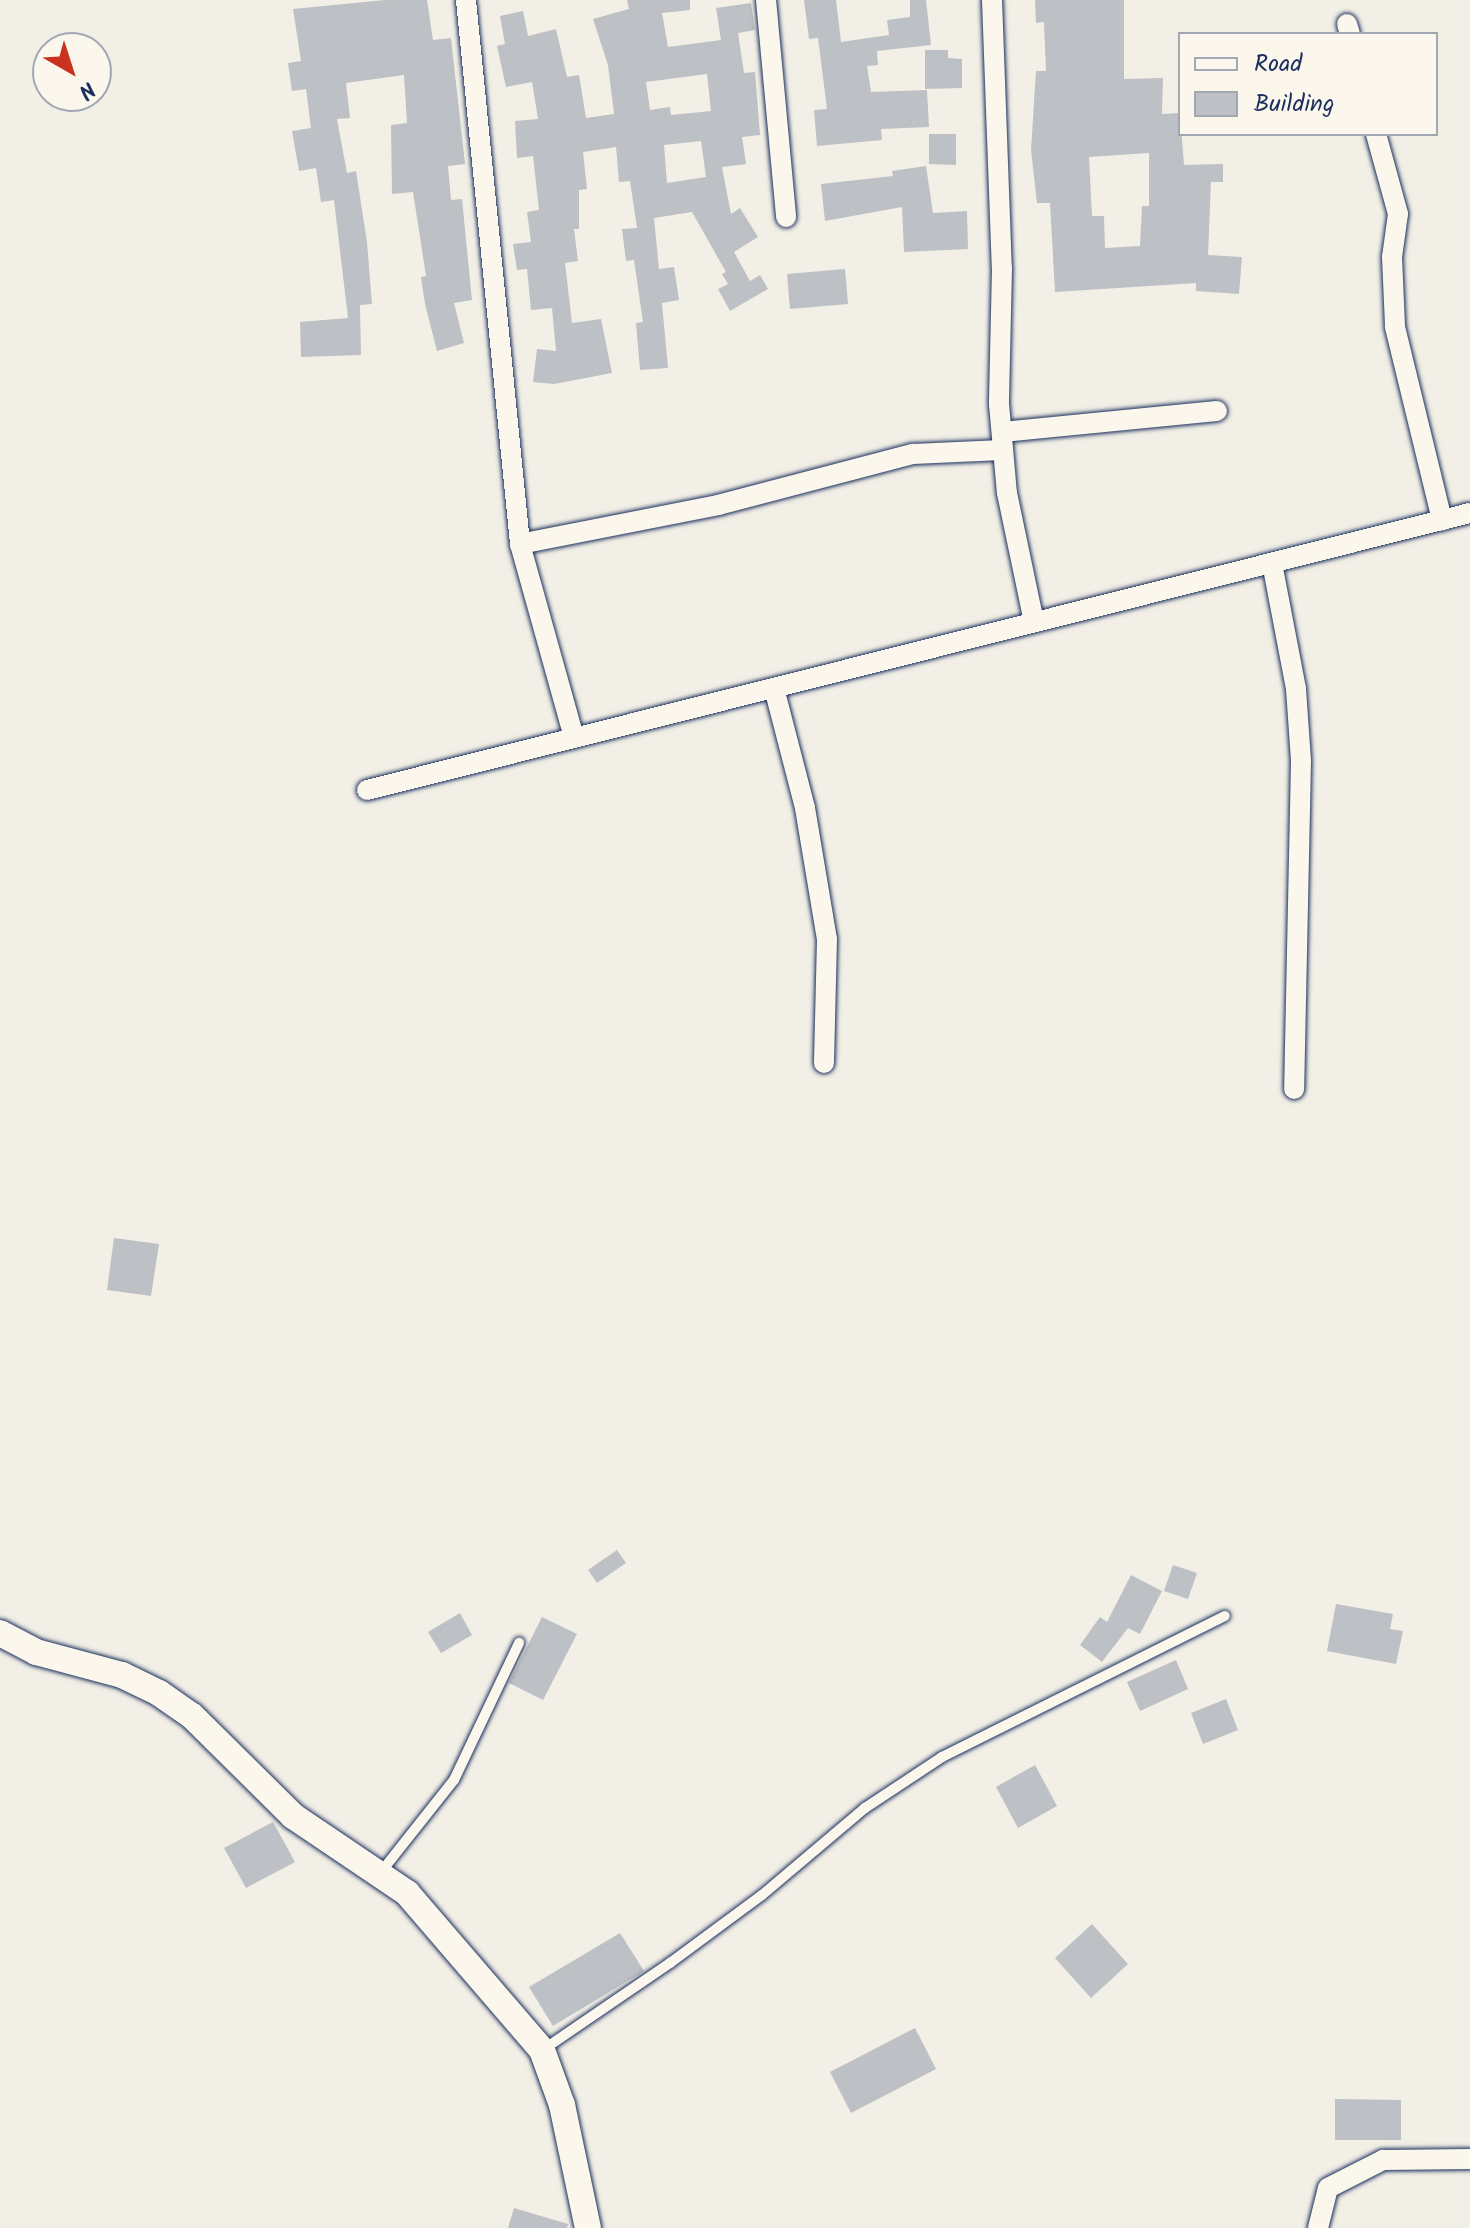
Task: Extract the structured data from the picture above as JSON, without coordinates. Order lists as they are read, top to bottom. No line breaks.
{"legend":["Road","Building"],"north":"bottom right"}
